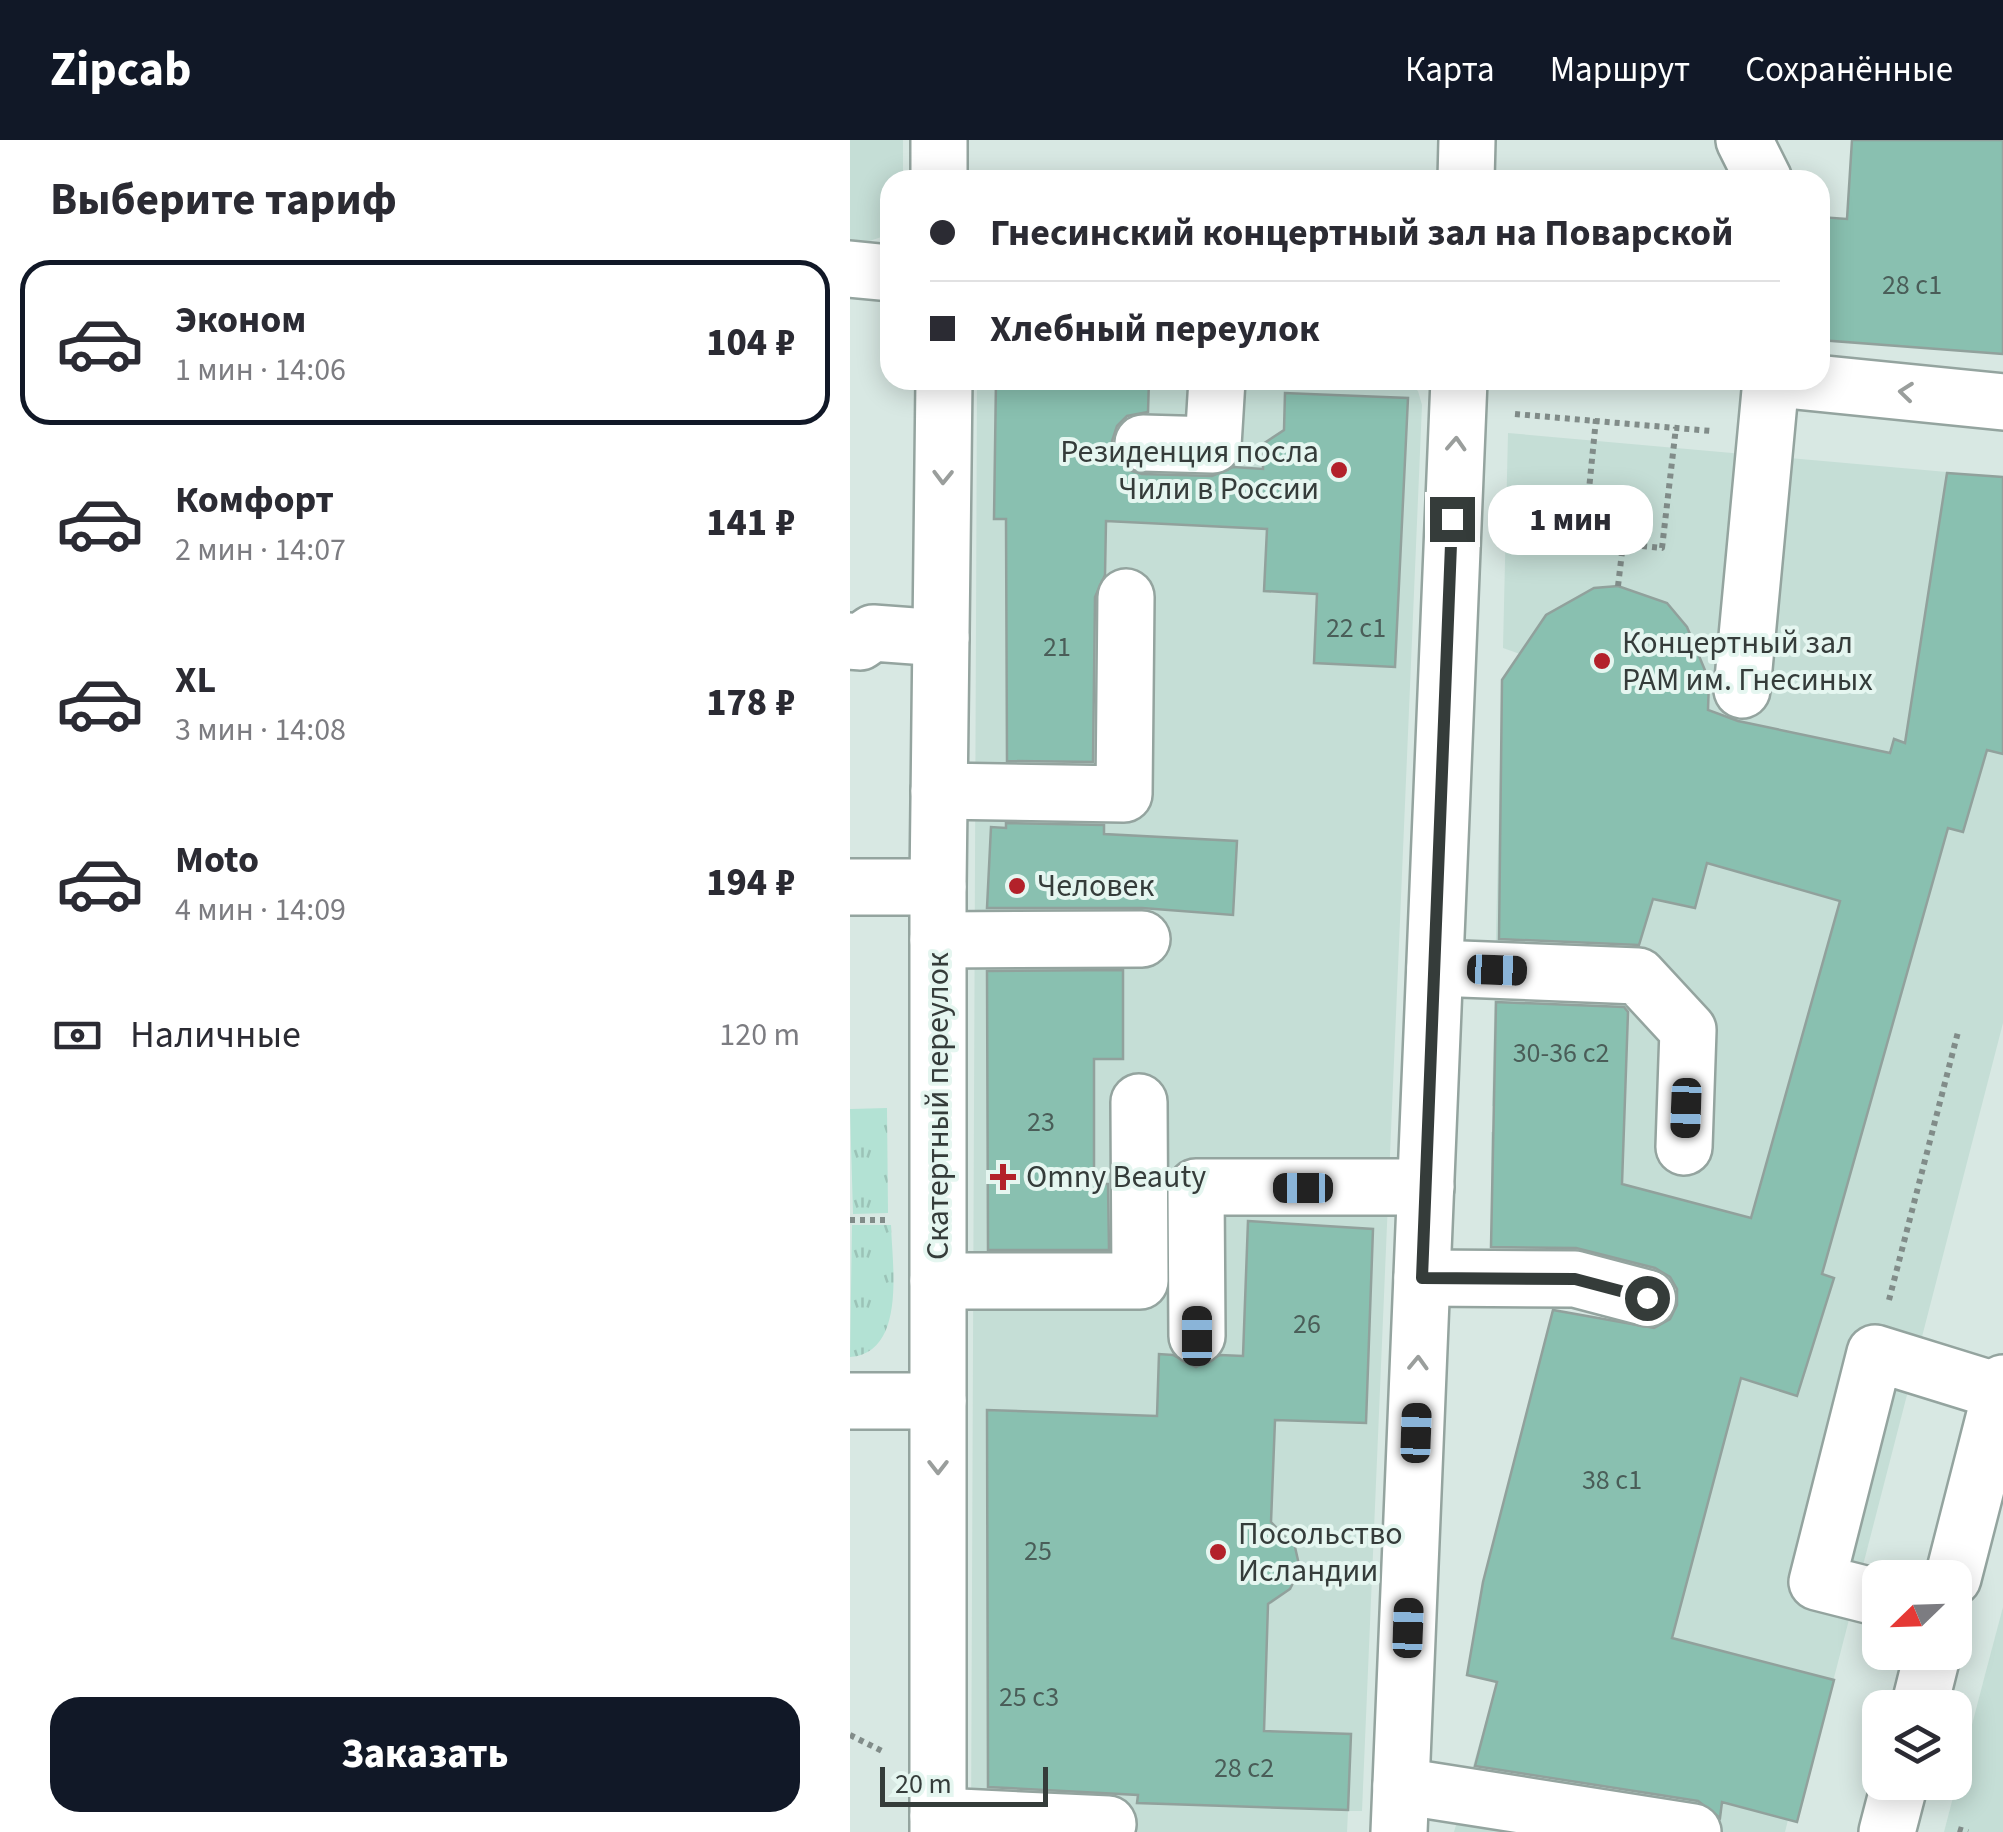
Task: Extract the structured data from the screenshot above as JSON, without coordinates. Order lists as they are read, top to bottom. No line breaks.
{"streets":{"street":["Скатертный переулок"]},"places":{"other":["Резиденция посла Чили в России","Концертный зал РАМ им. Гнесиных","Человек","Посольство Исландии"],"health":["Omny Beauty"]},"house_numbers":["28 с1","22 с1","21","30-36 с2","23","26","38 с1","25","25 с3","28 с2"],"scale_bar":"20 m","north":"bottom left","page":{"header":"Zipcab","nav":["Карта","Маршрут","Сохранённые"],"heading":"Выберите тариф","banner":["Гнесинский концертный зал на Поварской","Хлебный переулок"],"list":[{"name":"Эконом","note":"1 мин · 14:06","value":"104 ₽"},{"name":"Комфорт","note":"2 мин · 14:07","value":"141 ₽"},{"name":"XL","note":"3 мин · 14:08","value":"178 ₽"},{"name":"Moto","note":"4 мин · 14:09","value":"194 ₽"}],"bubble":"1 мин","pay":["Наличные","120 m"],"buttons":"Заказать","scale":"20 m"}}
